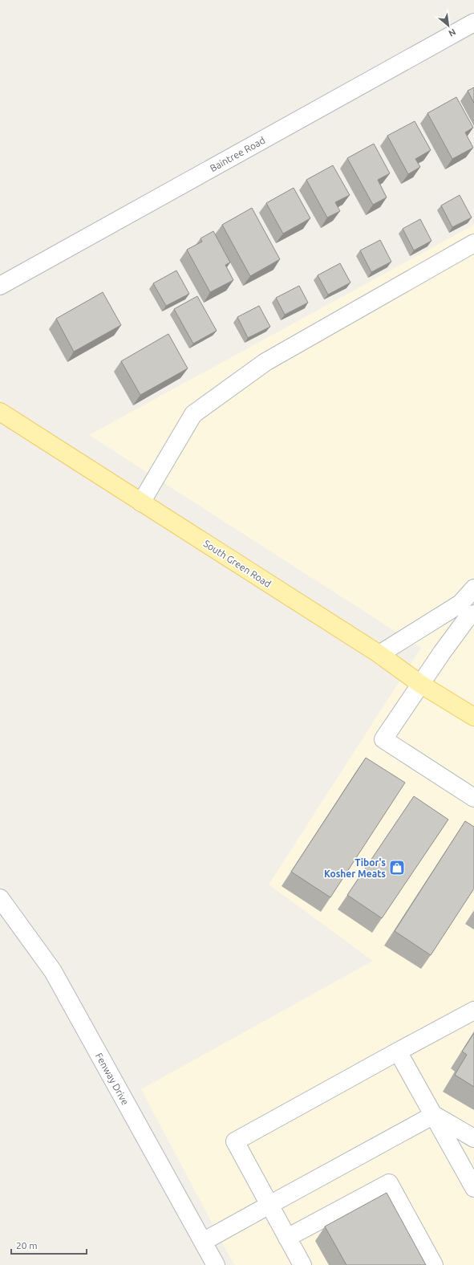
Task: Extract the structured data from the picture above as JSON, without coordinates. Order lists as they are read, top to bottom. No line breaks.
{"streets":{"main road":["South Green Road"],"street":["Baintree Road","Fenway Drive"]},"places":{"shop":["Tibor's Kosher Meats"]},"scale_bar":"20 m","north":"bottom right"}
